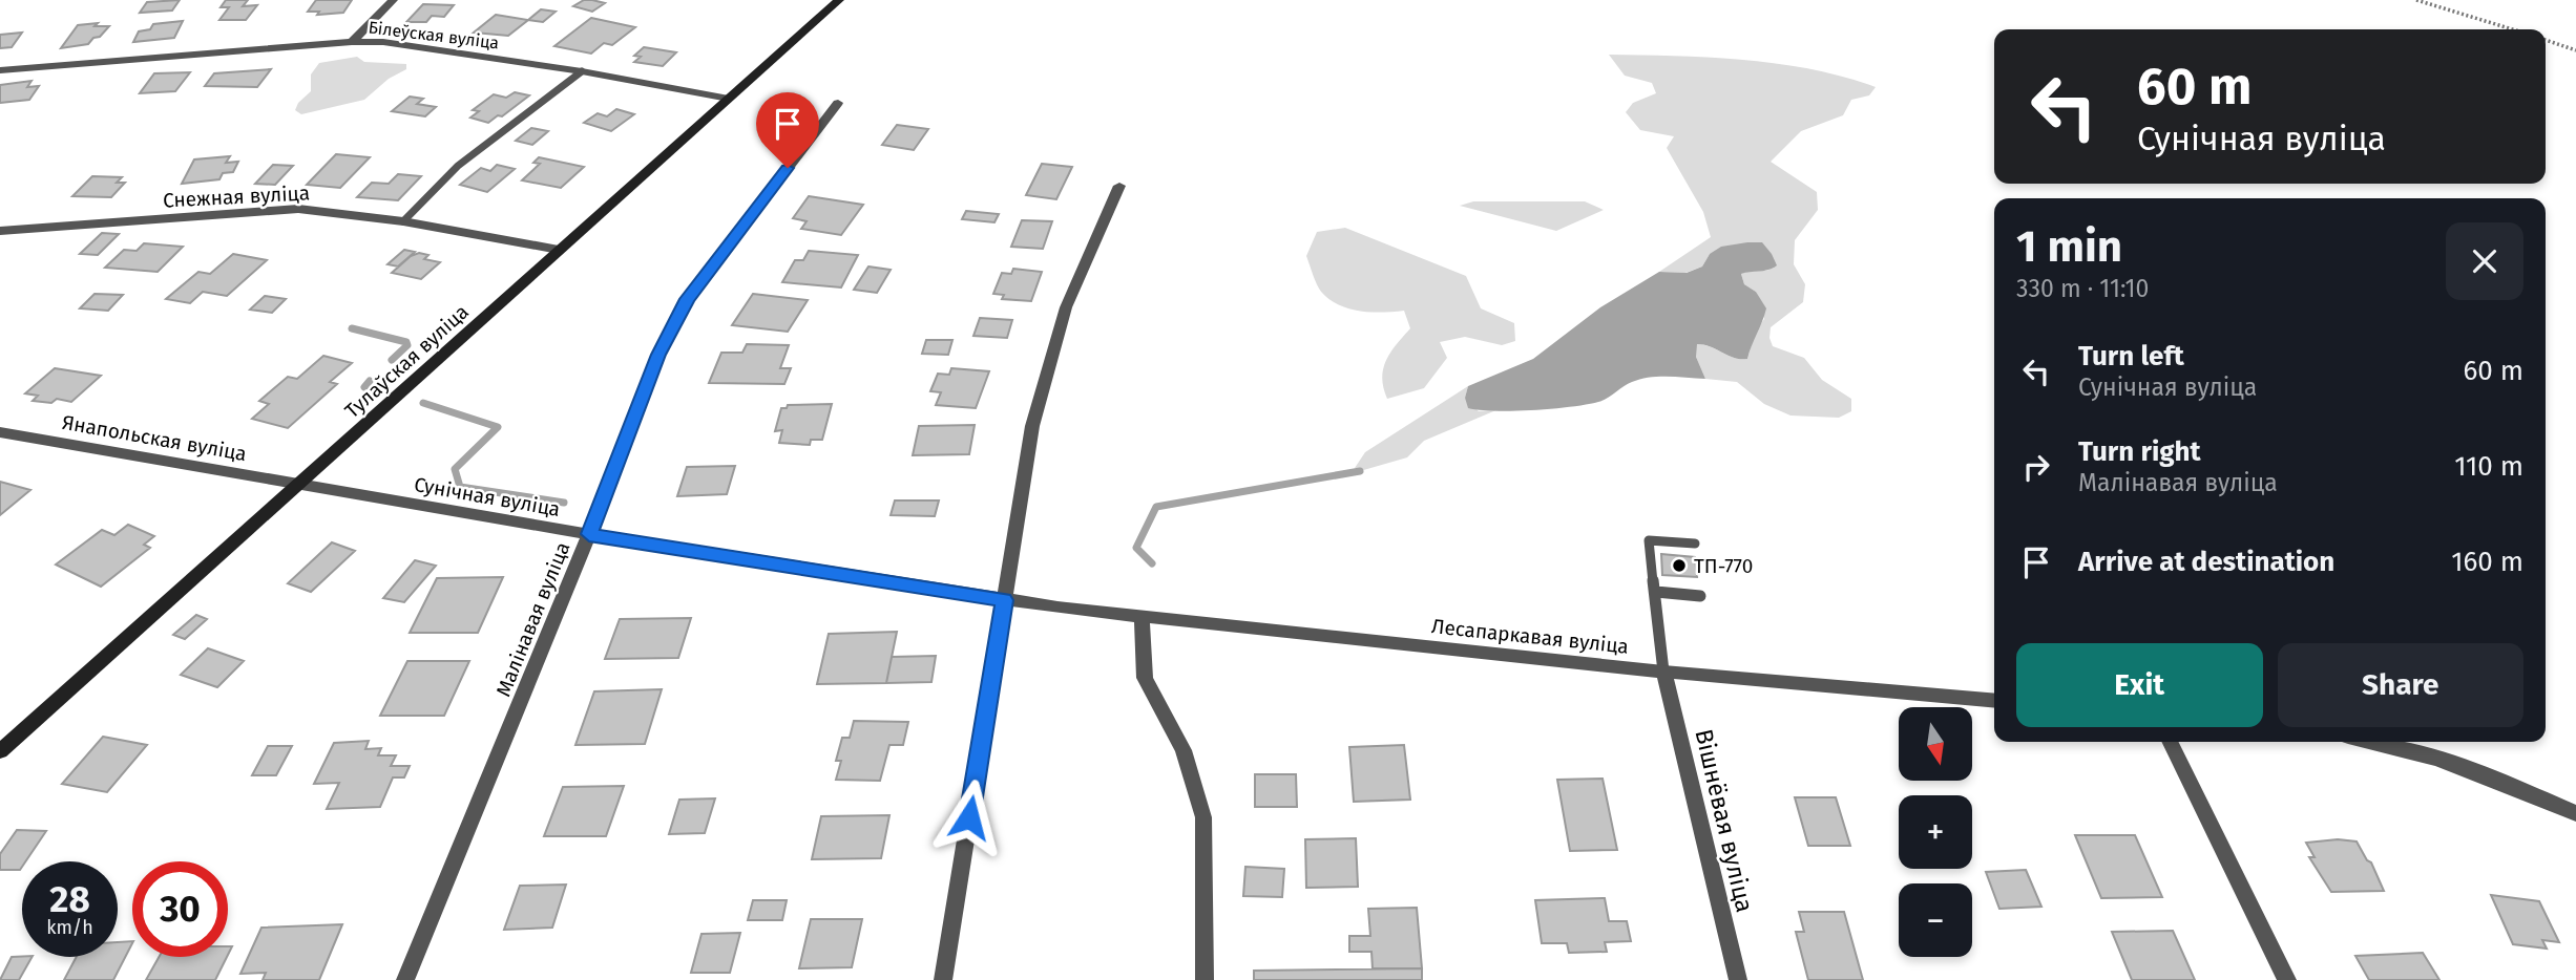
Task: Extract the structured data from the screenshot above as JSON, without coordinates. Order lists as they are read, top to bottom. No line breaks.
{"streets":{"main road":["Тулаўская вуліца"],"street":["Білеўская вуліца","Снежная вуліца","Янапольская вуліца","Сунічная вуліца","Малінавая вуліца","Лесапаркавая вуліца","Вішнёвая вуліца"]},"crossings":[["Білеўская вуліца","Тулаўская вуліца"],["Снежная вуліца","Тулаўская вуліца"],["Тулаўская вуліца","Янапольская вуліца"],["Тулаўская вуліца","Сунічная вуліца"],["Янапольская вуліца","Сунічная вуліца"],["Сунічная вуліца","Малінавая вуліца"],["Сунічная вуліца","Лесапаркавая вуліца"],["Лесапаркавая вуліца","Вішнёвая вуліца"]],"places":["ТП-770"],"north":"bottom","page":{"turn":["60 m","Сунічная вуліца"],"heading":["1 min","330 m · 11:10"],"list":[{"name":"Turn left","note":"Сунічная вуліца","value":"60 m"},{"name":"Turn right","note":"Малінавая вуліца","value":"110 m"},{"name":"Arrive at destination","value":"160 m"}],"buttons":["Exit","Share"],"map_buttons":["+","−"],"speed":"28 km/h","limit":"30"}}
